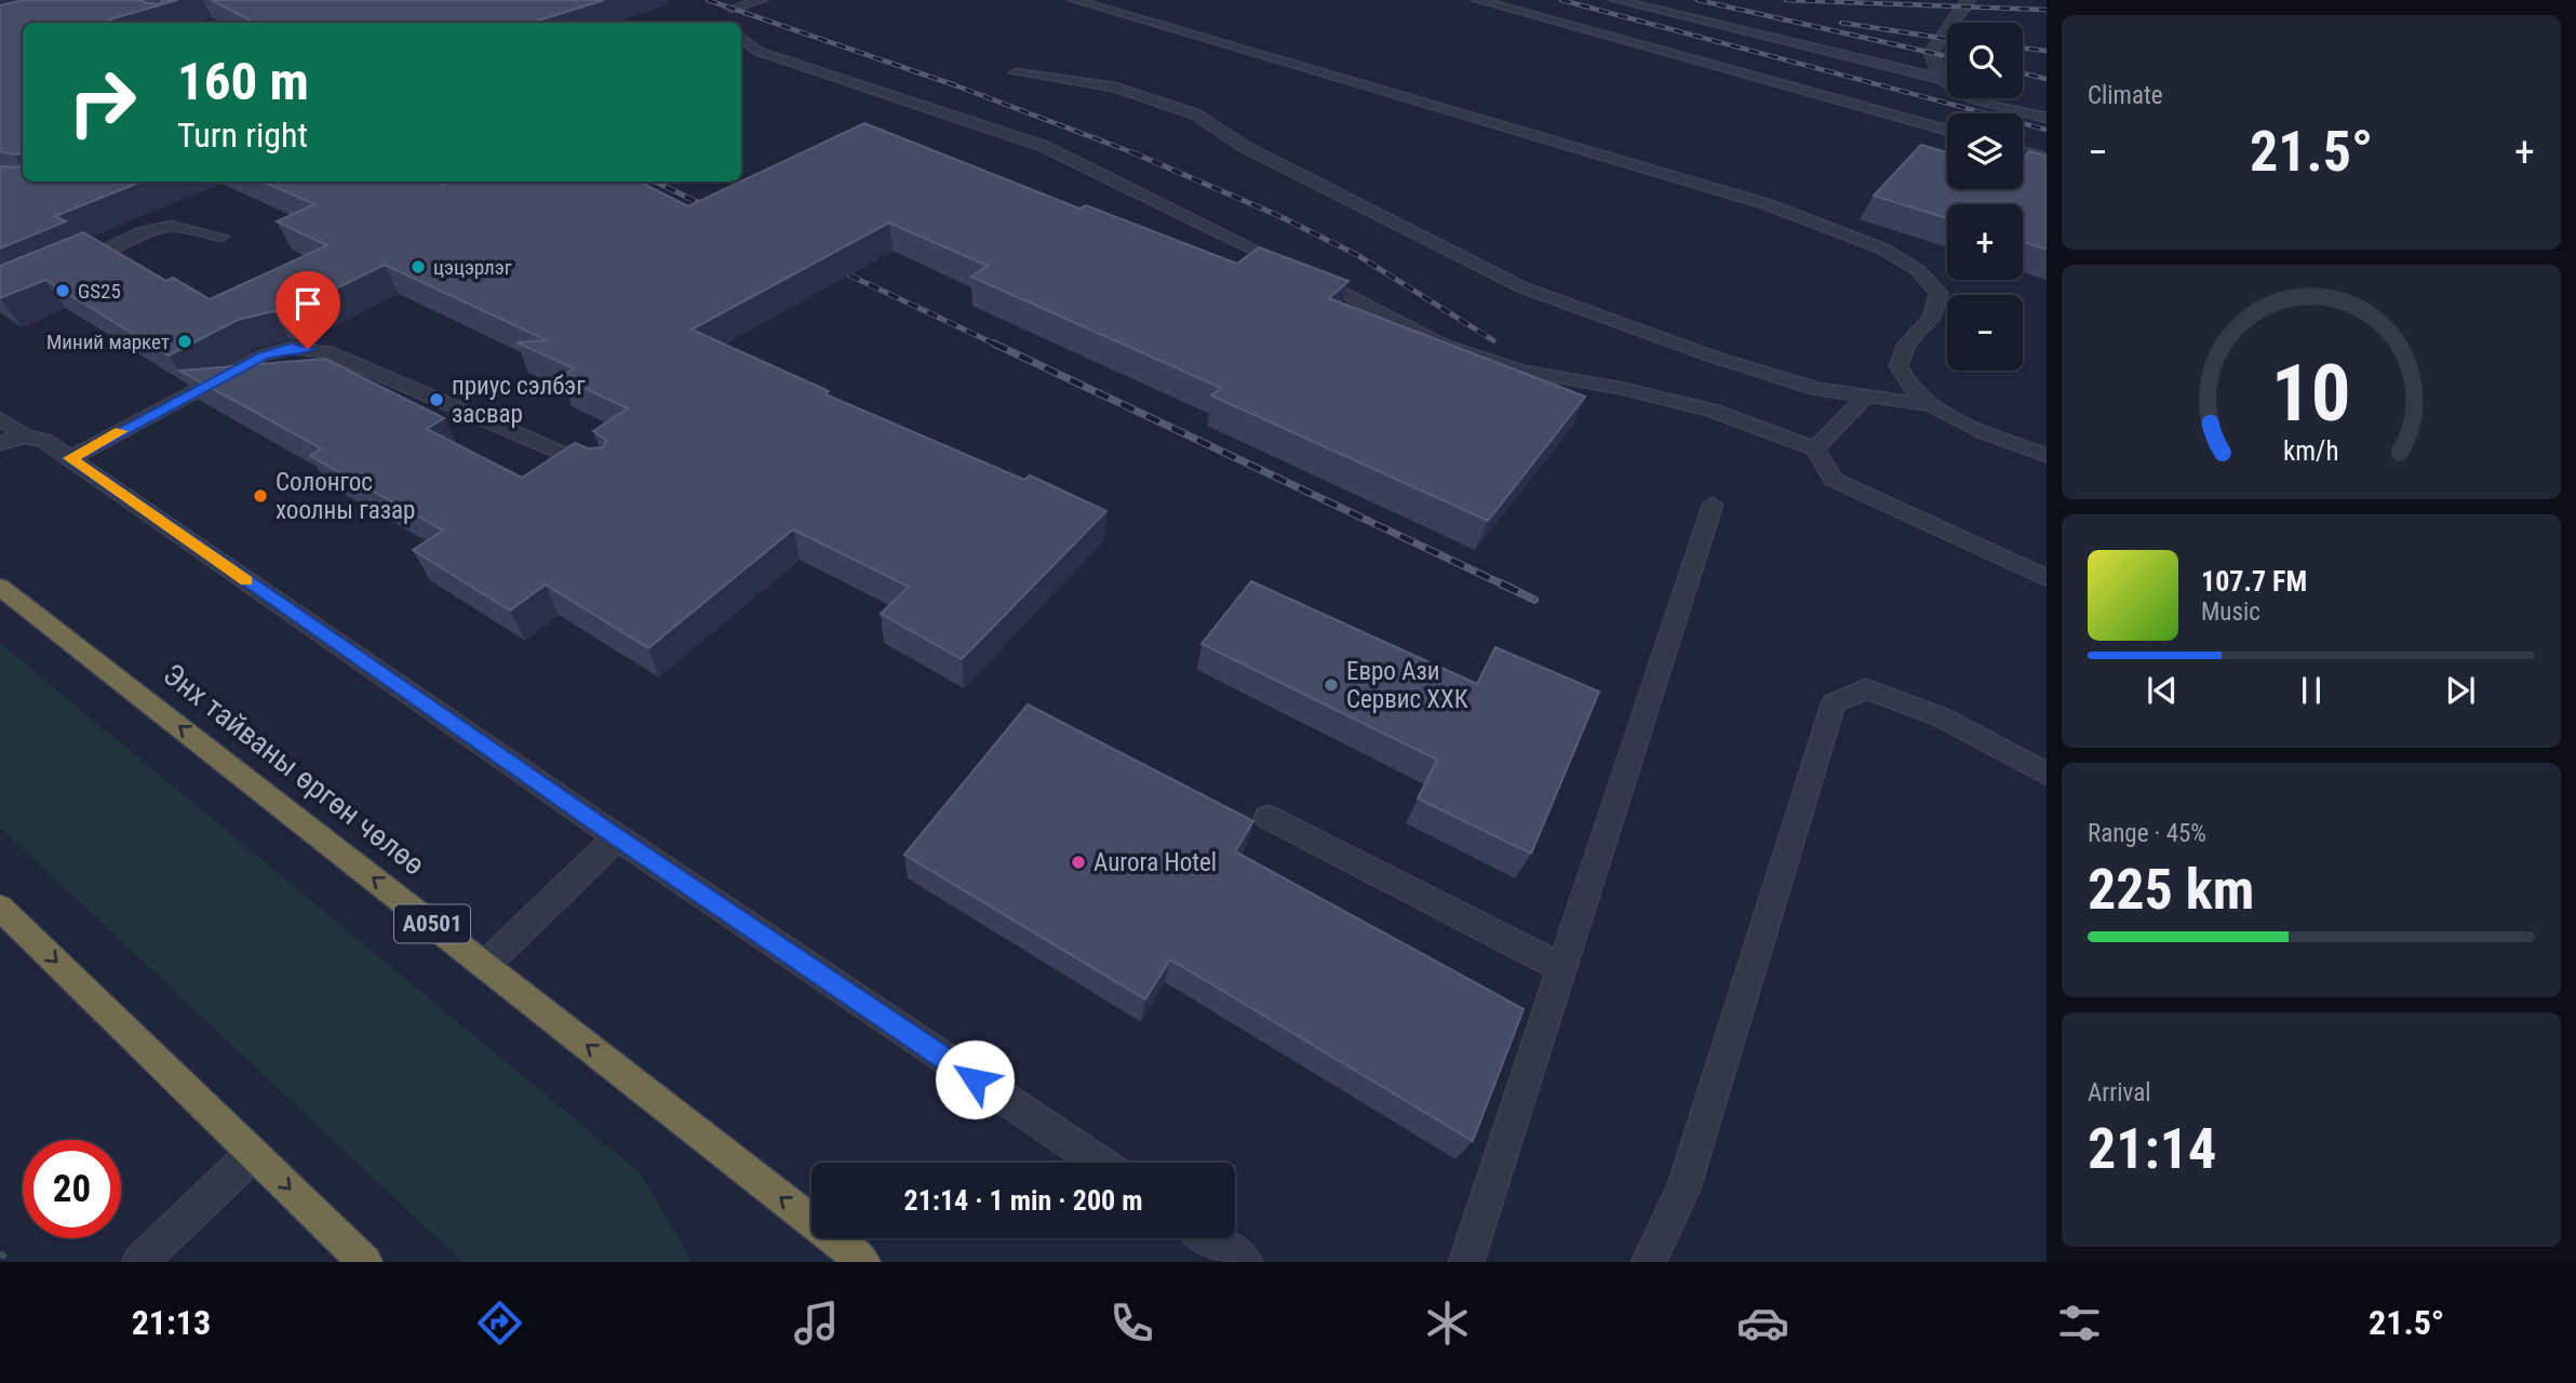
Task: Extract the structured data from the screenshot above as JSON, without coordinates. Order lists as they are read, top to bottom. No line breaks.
{"streets":{"highway":["Энх тайваны өргөн чөлөө","A0501"]},"one_way":["Энх тайваны өргөн чөлөө"],"places":["цэцэрлэг","GS25","Миний маркет","приус сэлбэг засвар","Солонгос хоолны газар","Евро Ази Сервис ХХК","Aurora Hotel"],"page":{"tile":["Climate",["Range · 45%","225 km"],["Arrival","21:14"]],"map_buttons":["+","−"],"turn":["160 m","Turn right"],"heat":["−","21.5°","+"],"song":["107.7 FM","Music"],"limit":"20","trip":"21:14 · 1 min · 200 m","tabs":["21:13","21.5°"],"gauge":["10","km/h"]}}
